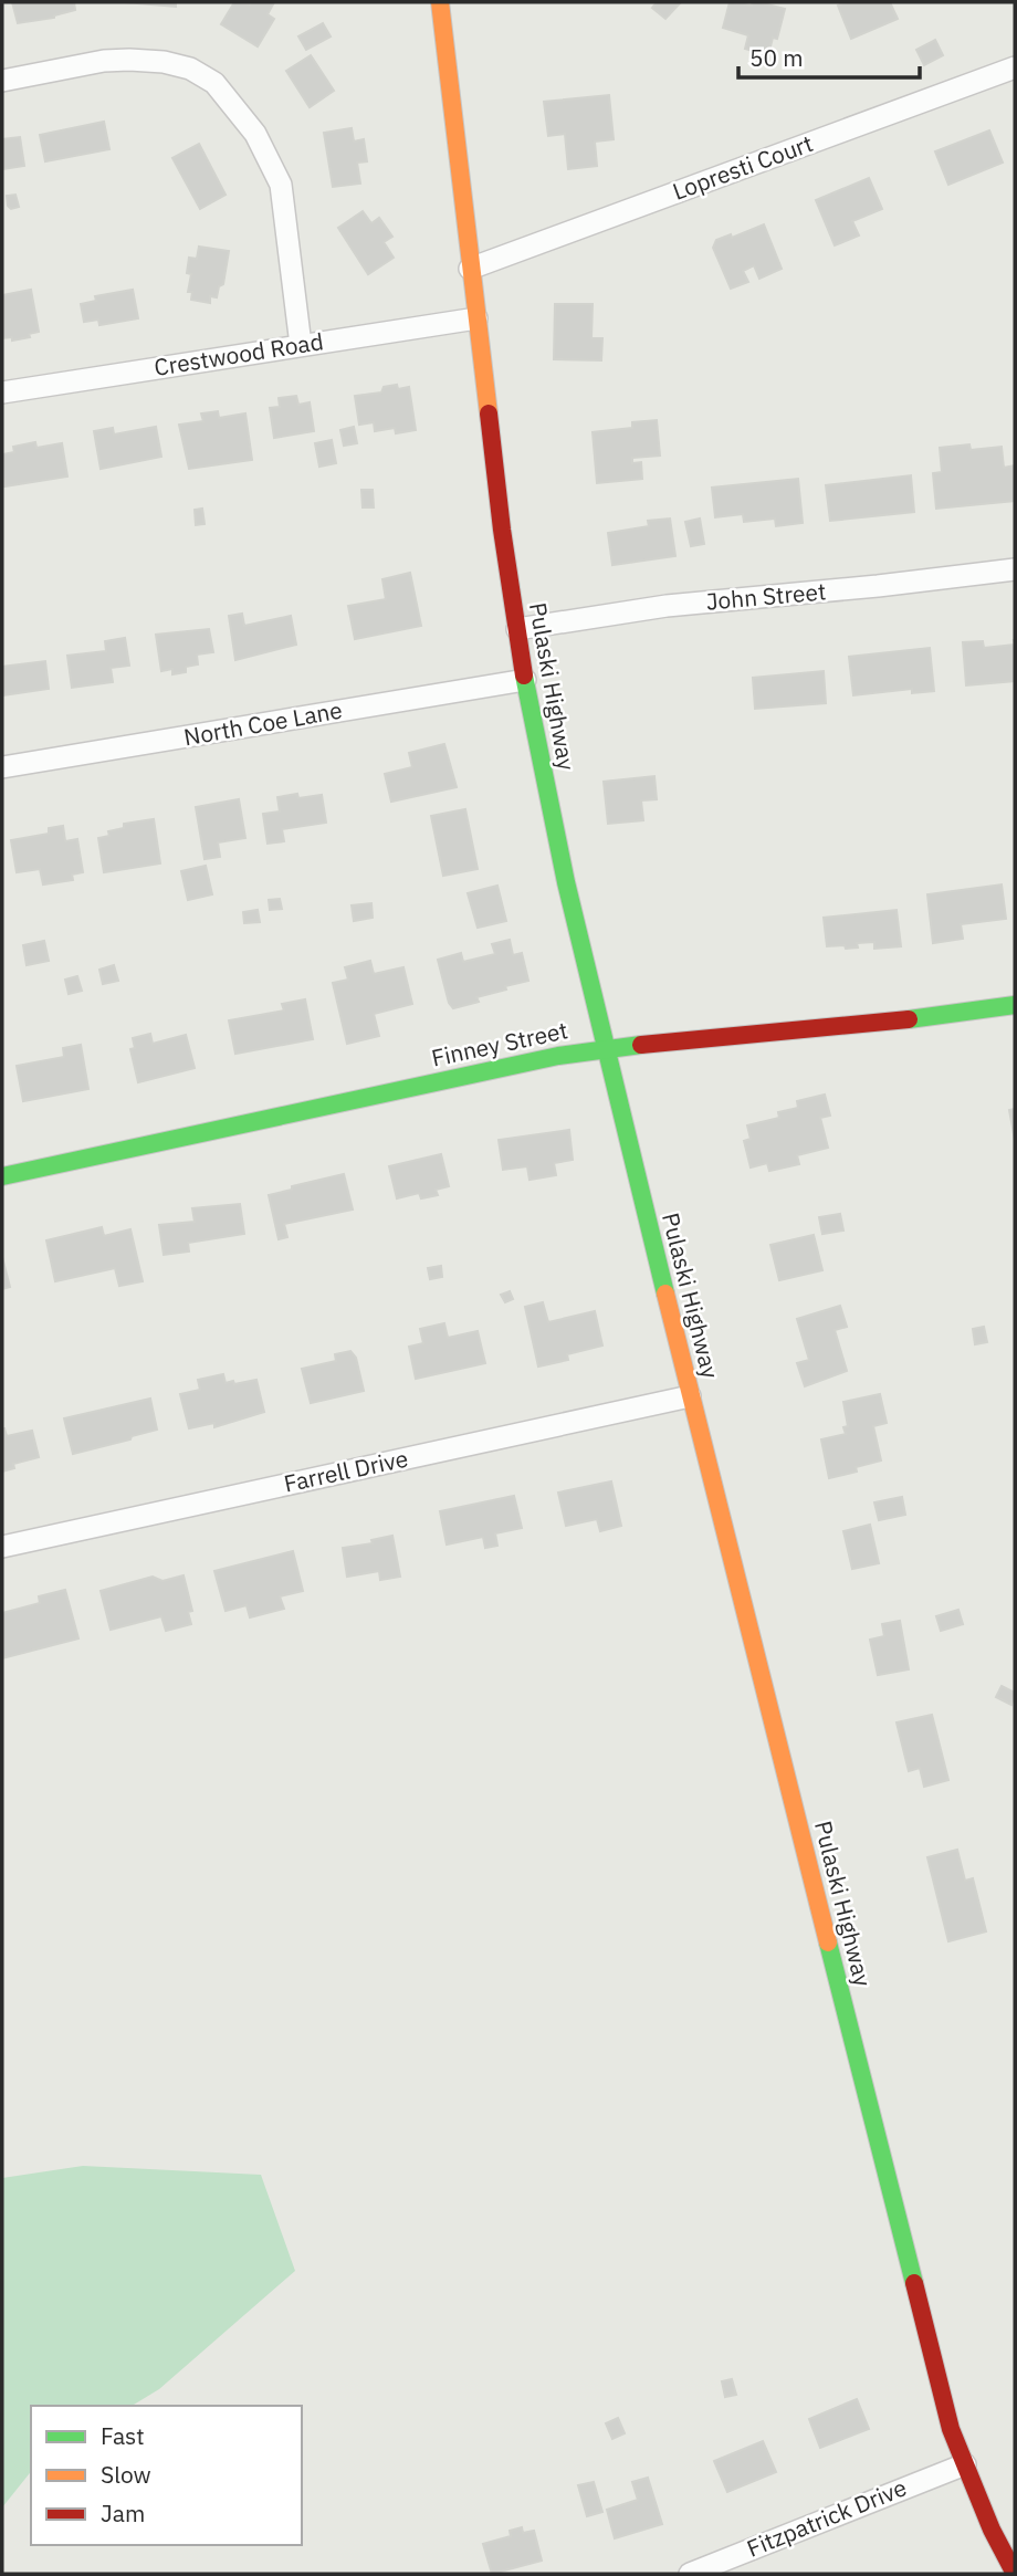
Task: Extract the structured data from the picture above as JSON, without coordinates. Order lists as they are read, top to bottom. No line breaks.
{"streets":{"main road":["Pulaski Highway","Finney Street"],"street":["Lopresti Court","Crestwood Road","John Street","North Coe Lane","Farrell Drive","Fitzpatrick Drive"]},"crossings":[["Lopresti Court","Pulaski Highway"],["Crestwood Road","Pulaski Highway"],["John Street","Pulaski Highway"],["Pulaski Highway","North Coe Lane"],["Pulaski Highway","Finney Street"],["Pulaski Highway","Farrell Drive"],["Pulaski Highway","Fitzpatrick Drive"]],"legend":["Fast","Slow","Jam"],"scale_bar":"50 m"}
